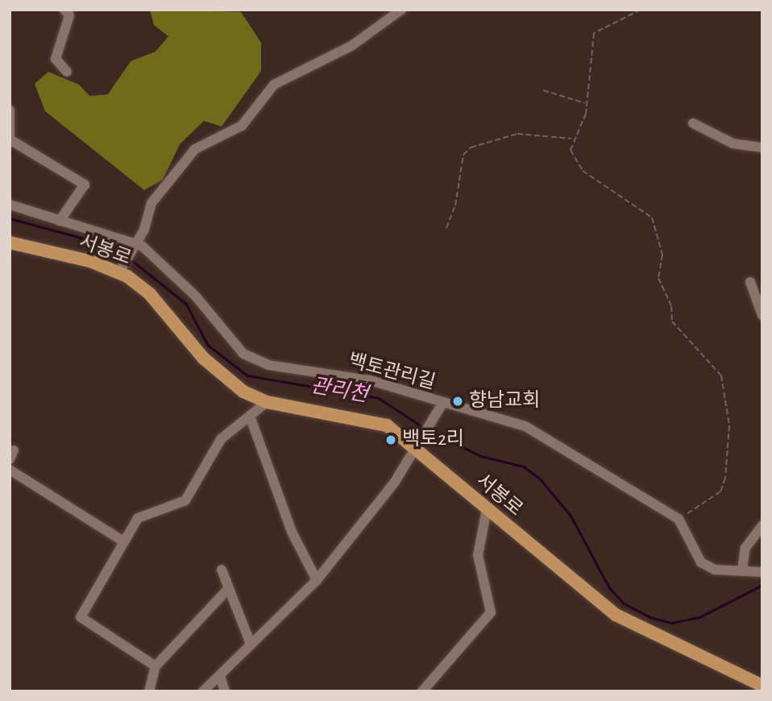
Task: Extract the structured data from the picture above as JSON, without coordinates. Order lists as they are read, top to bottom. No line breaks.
{"streets":{"main road":["서봉로"],"street":["백토관리길"]},"crossings":[["서봉로","백토관리길"]],"water":["관리천"],"places":["향남교회","백토2리"]}
